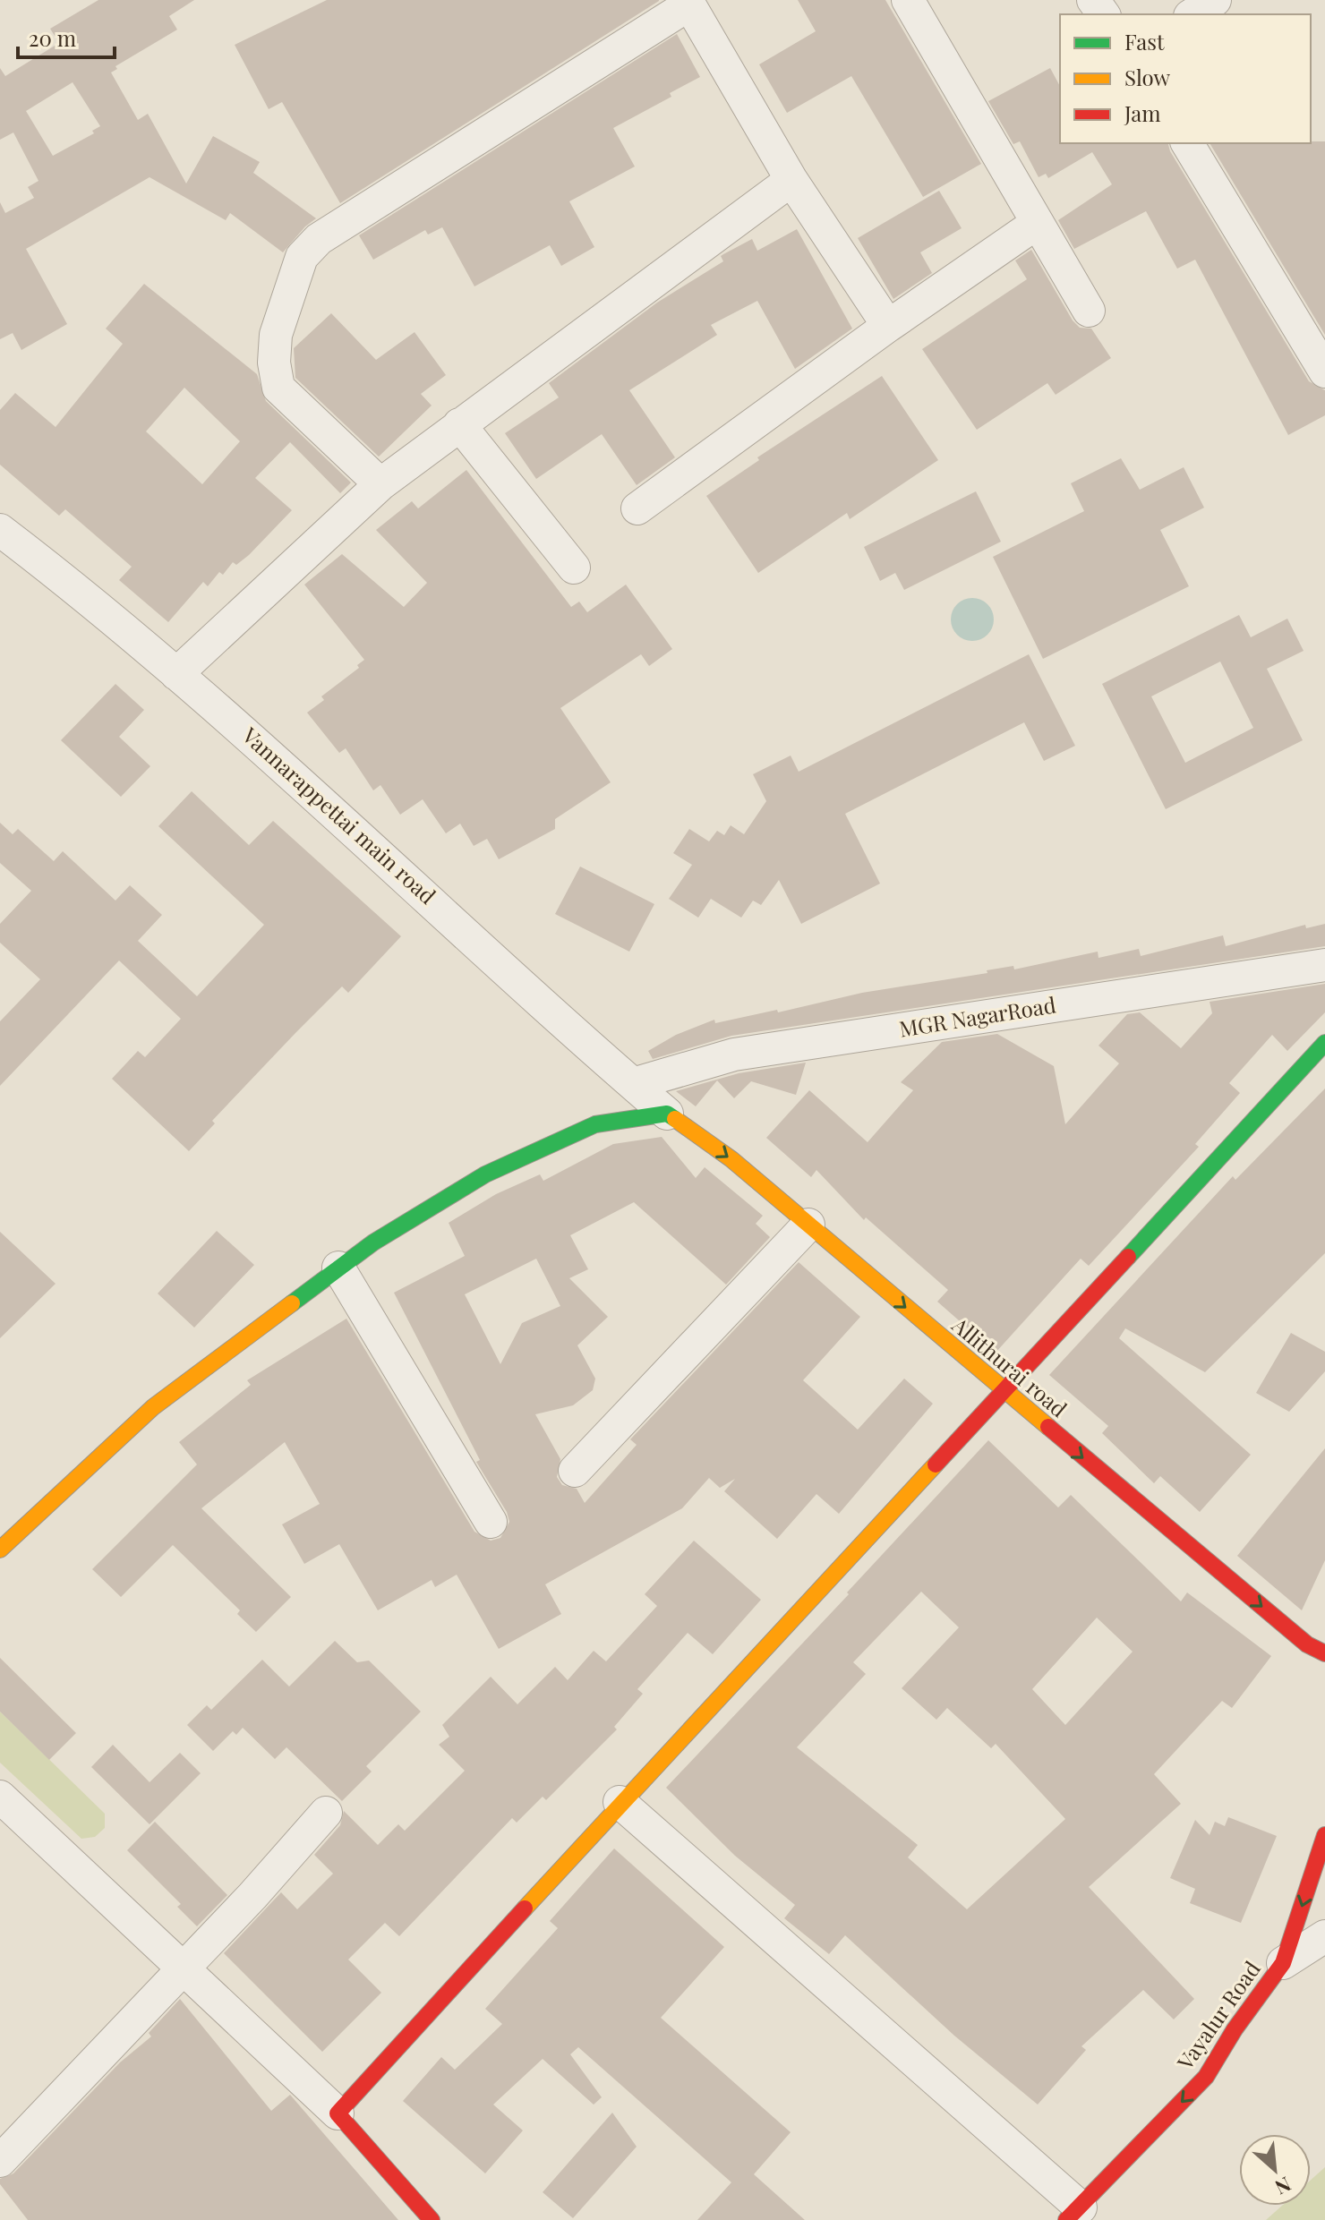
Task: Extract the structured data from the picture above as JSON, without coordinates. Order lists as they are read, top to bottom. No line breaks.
{"streets":{"main road":["Allithurai road","Vayalur Road"],"street":["Vannarappettai main road","MGR NagarRoad"]},"crossings":[["Vannarappettai main road","MGR NagarRoad"],["Vannarappettai main road","Allithurai road"]],"one_way":["Allithurai road","Vayalur Road"],"legend":["Fast","Slow","Jam"],"scale_bar":"20 m","north":"bottom right"}
